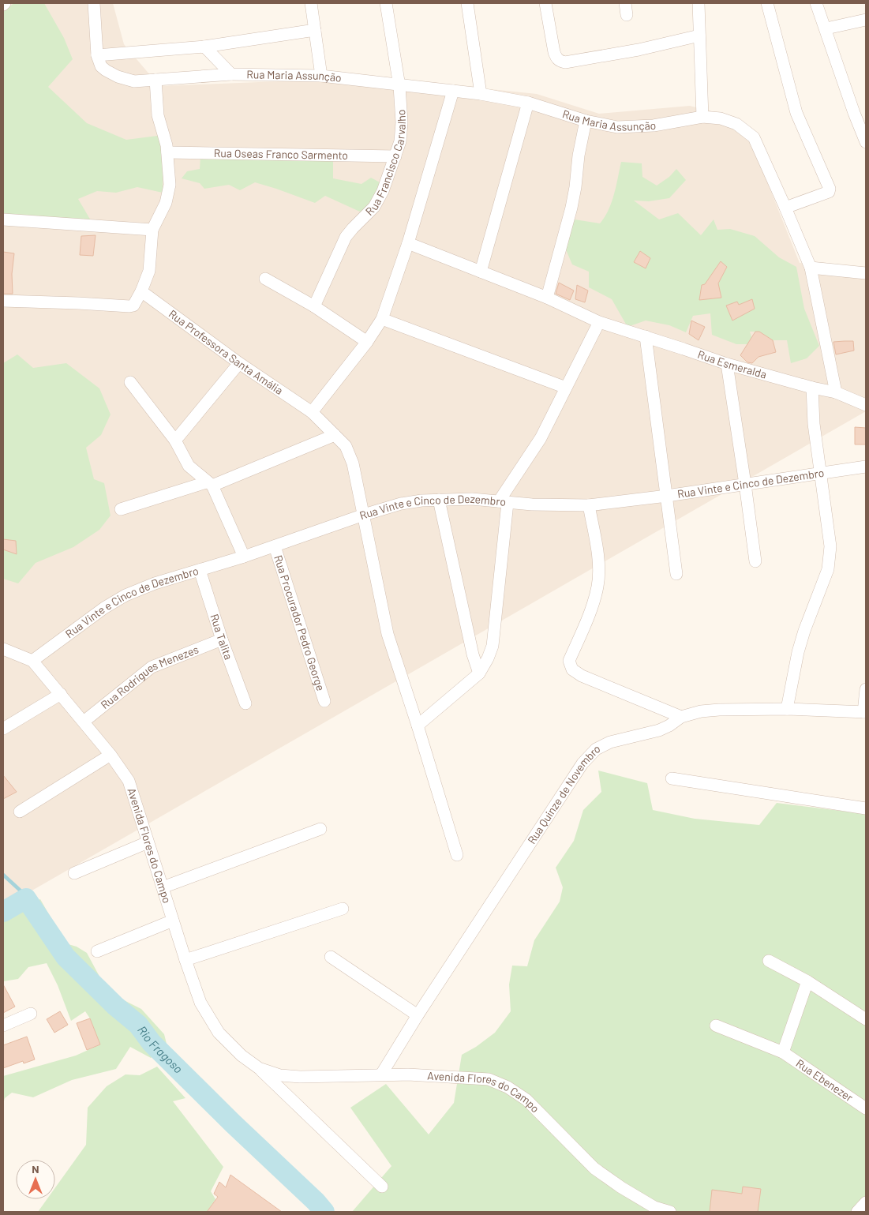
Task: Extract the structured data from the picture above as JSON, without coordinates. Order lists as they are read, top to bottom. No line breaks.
{"streets":{"street":["Rua Maria Assunção","Rua Oseas Franco Sarmento","Rua Francisco Carvalho","Rua Professora Santa Amália","Rua Esmeralda","Rua Vinte e Cinco de Dezembro","Rua Procurador Pedro George","Rua Talita","Rua Rodrigues Menezes","Rua Quinze de Novembro","Avenida Flores do Campo","Rua Ebenezer"]},"crossings":[["Rua Maria Assunção","Rua Francisco Carvalho"],["Rua Maria Assunção","Rua Esmeralda"],["Rua Oseas Franco Sarmento","Rua Francisco Carvalho"],["Rua Professora Santa Amália","Rua Vinte e Cinco de Dezembro"],["Rua Vinte e Cinco de Dezembro","Rua Procurador Pedro George"],["Rua Vinte e Cinco de Dezembro","Rua Talita"],["Rua Vinte e Cinco de Dezembro","Avenida Flores do Campo"],["Rua Talita","Rua Rodrigues Menezes"],["Rua Rodrigues Menezes","Avenida Flores do Campo"],["Rua Quinze de Novembro","Avenida Flores do Campo"]],"water":["Rio Fragoso"],"north":"top"}
